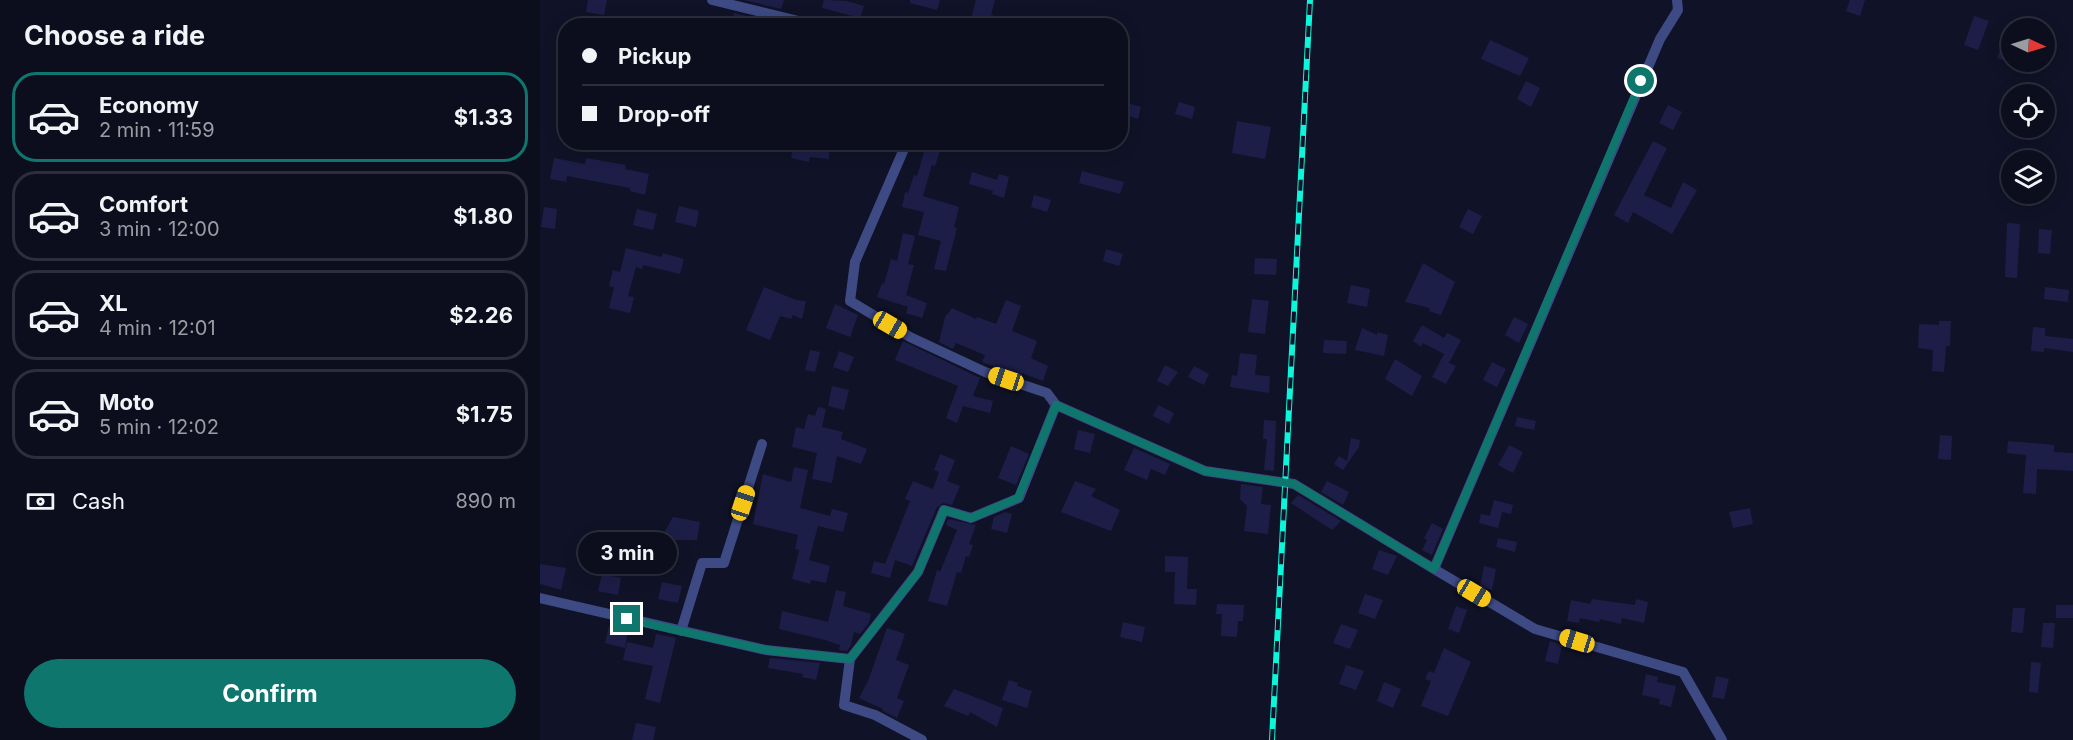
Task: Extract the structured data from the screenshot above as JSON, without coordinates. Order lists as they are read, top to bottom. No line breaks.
{"north":"right","page":{"heading":"Choose a ride","banner":["Pickup","Drop-off"],"list":[{"name":"Economy","note":"2 min · 11:59","value":"$1.33"},{"name":"Comfort","note":"3 min · 12:00","value":"$1.80"},{"name":"XL","note":"4 min · 12:01","value":"$2.26"},{"name":"Moto","note":"5 min · 12:02","value":"$1.75"}],"pay":["Cash","890 m"],"bubble":"3 min","buttons":"Confirm"}}
